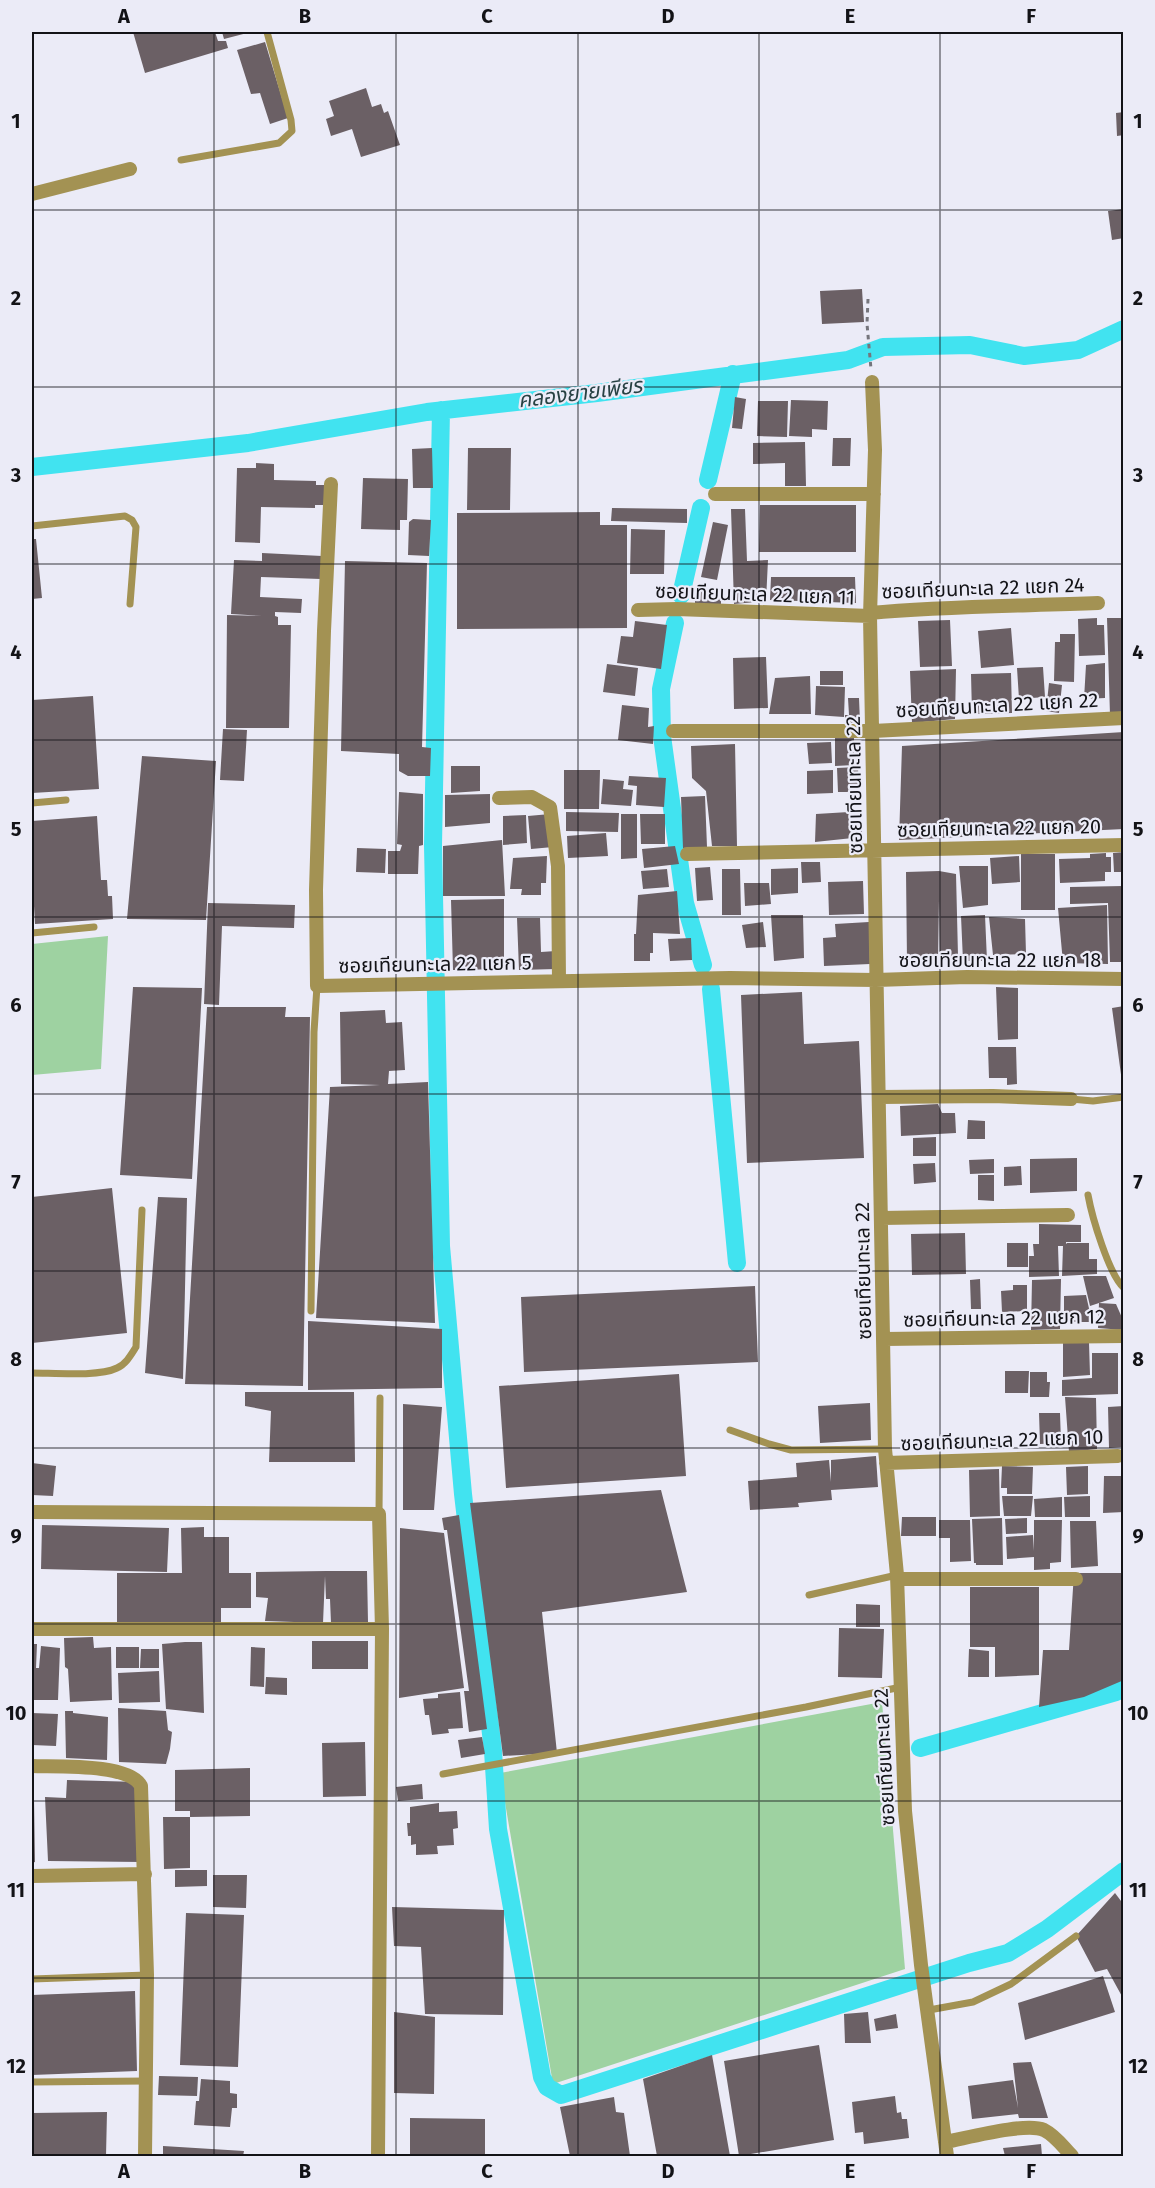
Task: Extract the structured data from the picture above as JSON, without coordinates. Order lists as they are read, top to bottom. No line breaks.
{"streets":{"street":["ซอยเทียนทะเล 22 แยก 24","ซอยเทียนทะเล 22 แยก 11","ซอยเทียนทะเล 22 แยก 22","ซอยเทียนทะเล 22","ซอยเทียนทะเล 22 แยก 20","ซอยเทียนทะเล 22 แยก 18","ซอยเทียนทะเล 22 แยก 5","ซอยเทียนทะเล 22 แยก 12","ซอยเทียนทะเล 22 แยก 10"]},"crossings":[["ซอยเทียนทะเล 22 แยก 24","ซอยเทียนทะเล 22 แยก 11"],["ซอยเทียนทะเล 22 แยก 24","ซอยเทียนทะเล 22"],["ซอยเทียนทะเล 22 แยก 11","ซอยเทียนทะเล 22"],["ซอยเทียนทะเล 22 แยก 22","ซอยเทียนทะเล 22"],["ซอยเทียนทะเล 22","ซอยเทียนทะเล 22 แยก 20"],["ซอยเทียนทะเล 22","ซอยเทียนทะเล 22 แยก 18"],["ซอยเทียนทะเล 22","ซอยเทียนทะเล 22 แยก 5"],["ซอยเทียนทะเล 22","ซอยเทียนทะเล 22 แยก 12"],["ซอยเทียนทะเล 22","ซอยเทียนทะเล 22 แยก 10"],["ซอยเทียนทะเล 22 แยก 18","ซอยเทียนทะเล 22 แยก 5"]],"water":["คลองยายเพียร"],"grid":{"columns":["A","B","C","D","E","F"],"rows":["1","2","3","4","5","6","7","8","9","10","11","12"]}}
